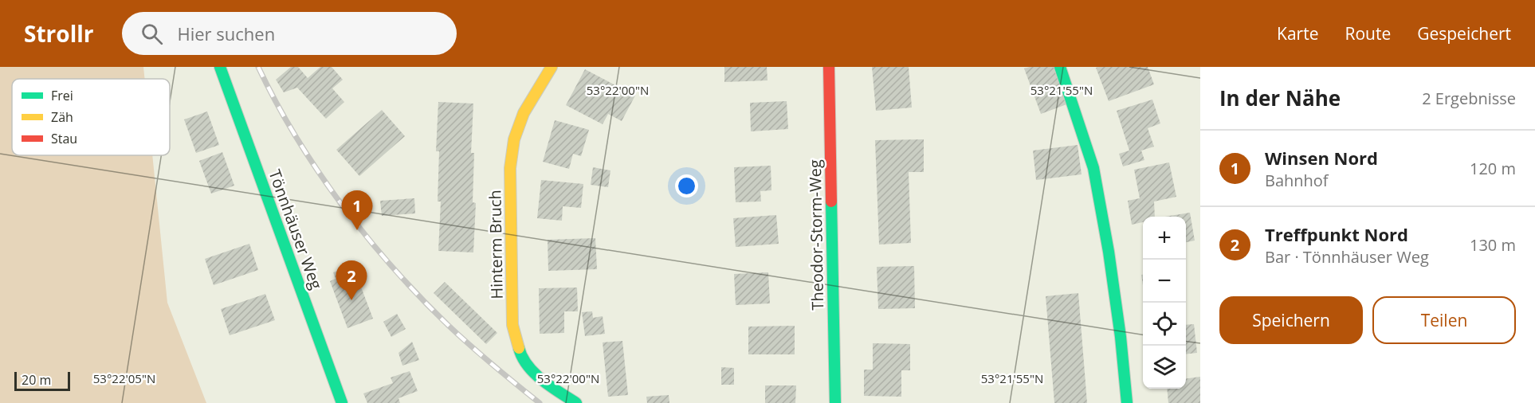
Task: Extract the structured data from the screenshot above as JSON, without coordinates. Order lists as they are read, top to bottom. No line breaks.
{"streets":{"street":["Tönnhäuser Weg","Theodor-Storm-Weg","Hinterm Bruch"]},"legend":["Frei","Zäh","Stau"],"scale_bar":"20 m","page":{"header":"Strollr","search":"Hier suchen","nav":["Karte","Route","Gespeichert"],"heading":["In der Nähe","2 Ergebnisse"],"list":[{"mark":"1","name":"Winsen Nord","note":"Bahnhof","value":"120 m"},{"mark":"2","name":"Treffpunkt Nord","note":"Bar · Tönnhäuser Weg","value":"130 m"}],"pins":["1","2"],"map_buttons":["+","−"],"buttons":["Speichern","Teilen"],"scale":"20 m"},"coordinates":["53°22'00\"N","53°21'55\"N","53°22'05\"N"]}
